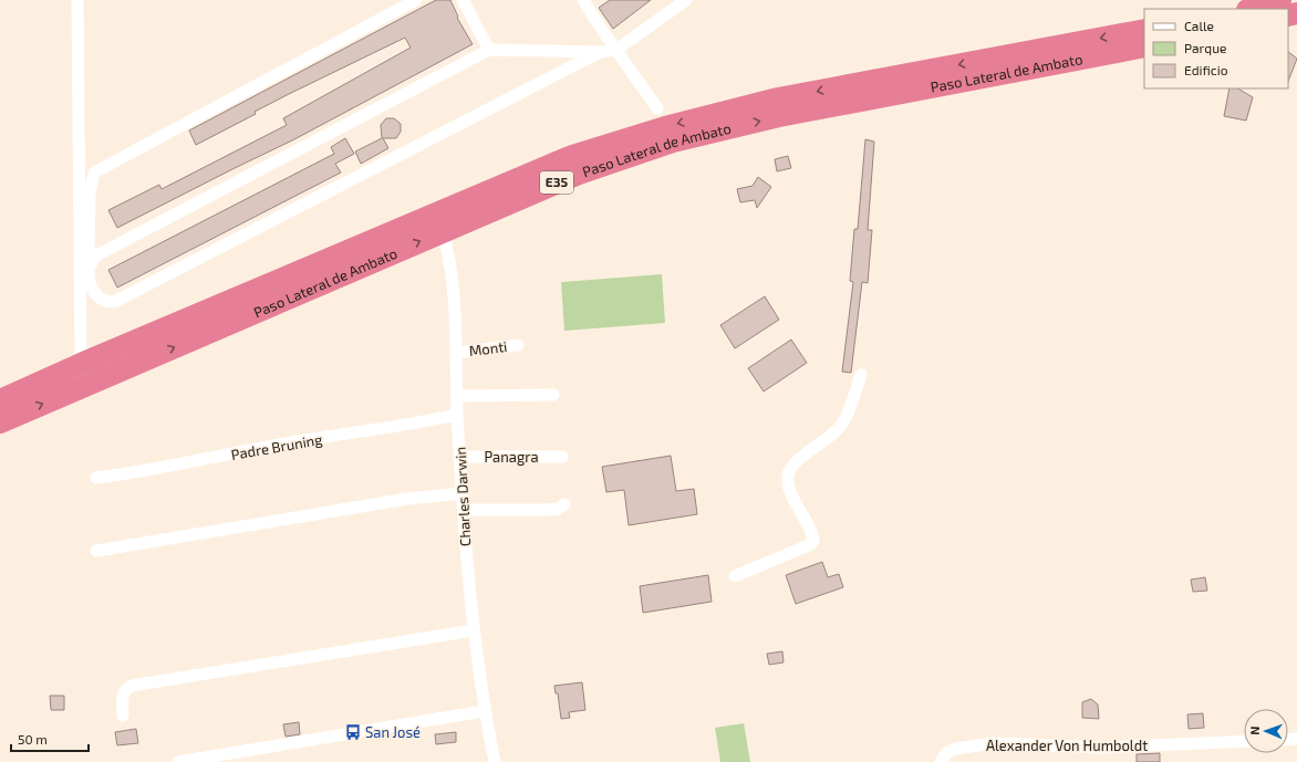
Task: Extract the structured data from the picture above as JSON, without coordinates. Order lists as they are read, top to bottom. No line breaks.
{"streets":{"highway":["Paso Lateral de Ambato","E35"],"street":["Monti","Padre Bruning","Panagra","Charles Darwin","Alexander Von Humboldt"]},"crossings":[["Paso Lateral de Ambato","Charles Darwin"],["Monti","Charles Darwin"],["Padre Bruning","Charles Darwin"],["Panagra","Charles Darwin"]],"places":{"bus stop":["San José"]},"legend":["Calle","Parque","Edificio"],"scale_bar":"50 m","north":"left"}
